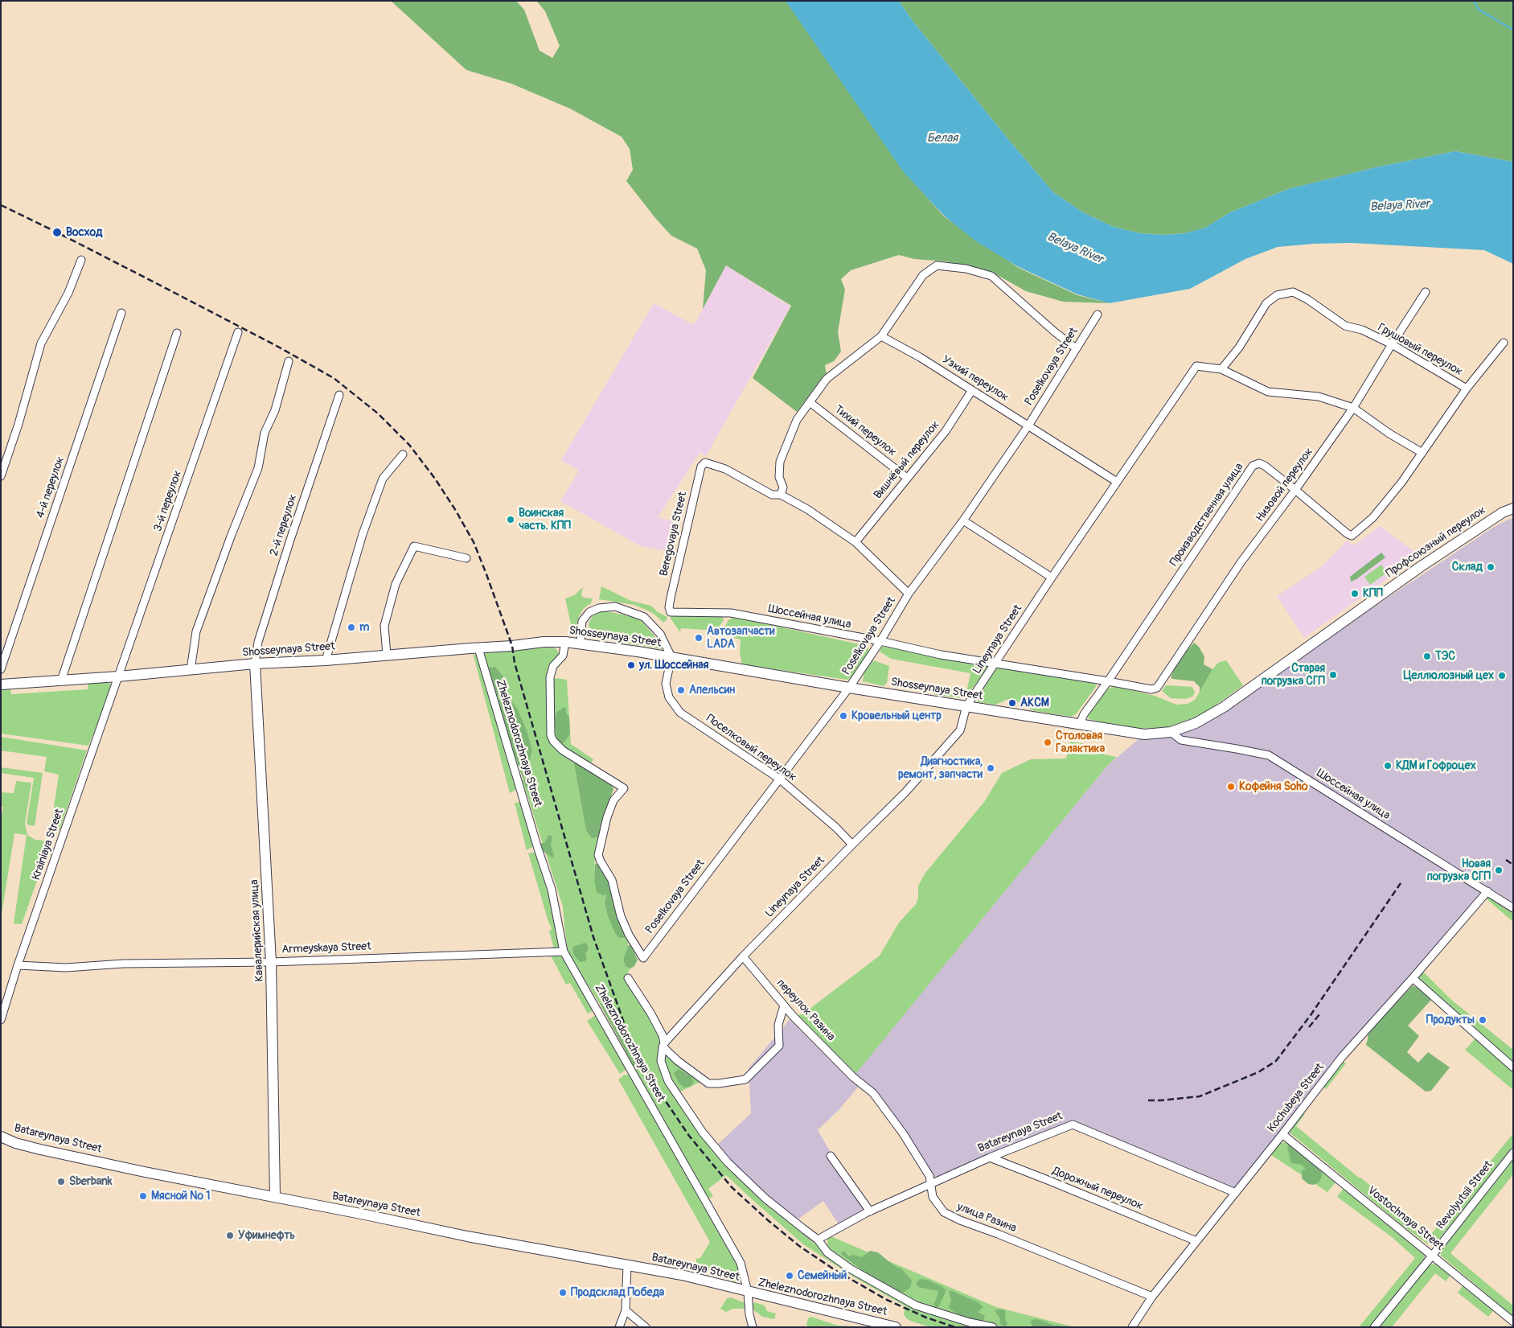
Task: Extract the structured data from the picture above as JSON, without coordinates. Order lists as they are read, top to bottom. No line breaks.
{"streets":{"main road":["Профсоюзный переулок","Shosseynaya Street","Zheleznodorozhnaya Street","Кавалерийская улица","Batareynaya Street"],"street":["Грушовый переулок","Poselkovaya Street","Узкий переулок","Тихий переулок","Вишнёвый переулок","Низовой переулок","4-й переулок","3-й переулок","Производственная улица","2-й переулок","Beregovaya Street","Шоссейная улица","Lineynaya Street","Поселковый переулок","Krainiaya Street","Armeyskaya Street","переулок Разина","Kochubeya Street","Дорожный переулок","Revolyutsii Street","улица Разина","Vostochnaya Street"]},"crossings":[["Грушовый переулок","Низовой переулок"],["Грушовый переулок","Производственная улица"],["Грушовый переулок","Lineynaya Street"],["Poselkovaya Street","Узкий переулок"],["Poselkovaya Street","Шоссейная улица"],["Poselkovaya Street","Shosseynaya Street"],["Poselkovaya Street","Поселковый переулок"],["Узкий переулок","Вишнёвый переулок"],["Узкий переулок","Lineynaya Street"],["Тихий переулок","Вишнёвый переулок"],["Низовой переулок","Производственная улица"],["Низовой переулок","Шоссейная улица"],["3-й переулок","Shosseynaya Street"],["3-й переулок","Krainiaya Street"],["Производственная улица","Шоссейная улица"],["Производственная улица","Shosseynaya Street"],["2-й переулок","Shosseynaya Street"],["2-й переулок","Кавалерийская улица"],["Beregovaya Street","Шоссейная улица"],["Профсоюзный переулок","Shosseynaya Street"],["Шоссейная улица","Shosseynaya Street"],["Шоссейная улица","Lineynaya Street"],["Шоссейная улица","Kochubeya Street"],["Shosseynaya Street","Lineynaya Street"],["Shosseynaya Street","Zheleznodorozhnaya Street"],["Shosseynaya Street","Поселковый переулок"],["Shosseynaya Street","Krainiaya Street"],["Shosseynaya Street","Кавалерийская улица"],["Lineynaya Street","Zheleznodorozhnaya Street"],["Lineynaya Street","Поселковый переулок"],["Lineynaya Street","переулок Разина"],["Zheleznodorozhnaya Street","Armeyskaya Street"],["Zheleznodorozhnaya Street","Batareynaya Street"],["Krainiaya Street","Armeyskaya Street"],["Кавалерийская улица","Armeyskaya Street"],["Кавалерийская улица","Batareynaya Street"],["переулок Разина","улица Разина"],["Kochubeya Street","Batareynaya Street"],["Kochubeya Street","Дорожный переулок"],["Kochubeya Street","улица Разина"],["Kochubeya Street","Vostochnaya Street"],["Batareynaya Street","Дорожный переулок"],["Batareynaya Street","улица Разина"],["Revolyutsii Street","Vostochnaya Street"]],"water":["Белая","Belaya River"],"places":["Восход","Воинская часть. КПП","Склад","КПП","m","Автозапчасти LADA","ТЭС","ул. Шоссейная","Старая погрузка СГП","Целлюлозный цех","Апельсин","АКСМ","Кровельный центр","Столовая Галактика","КДМ и Гофроцех","Диагностика, ремонт, запчасти","Кофейня Soho","Новая погрузка СГП","Продукты","Sberbank","Мясной № 1","Уфимнефть","Семейный","Продсклад Победа"]}
